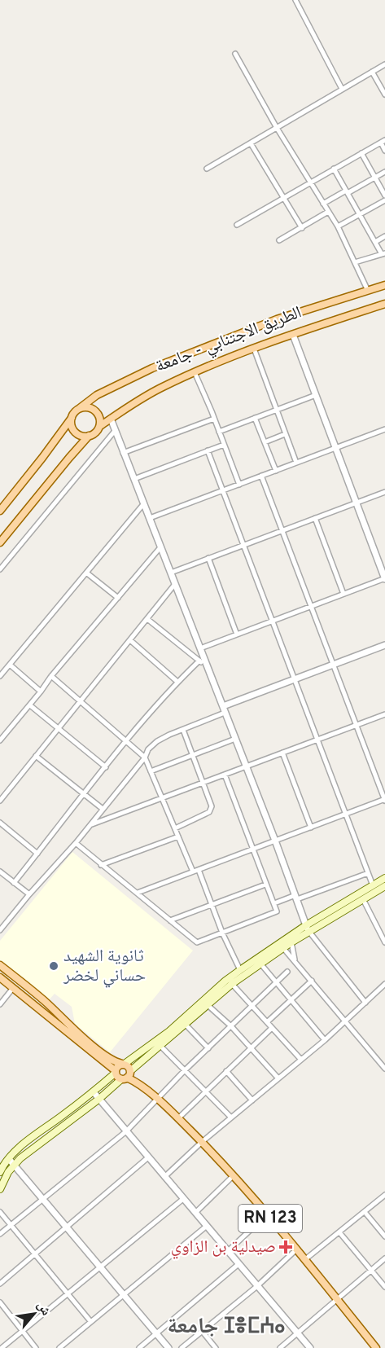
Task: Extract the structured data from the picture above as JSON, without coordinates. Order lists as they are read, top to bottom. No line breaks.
{"streets":{"main road":["الطريق الاجتنابي - جامعة","RN 123"]},"districts":["جامعة ⵊⴻⵎⵄⴰ"],"places":{"other":["ثانوية الشهيد حساني لخضر"],"health":["صيدلية بن الزاوي"]},"north":"top right"}
